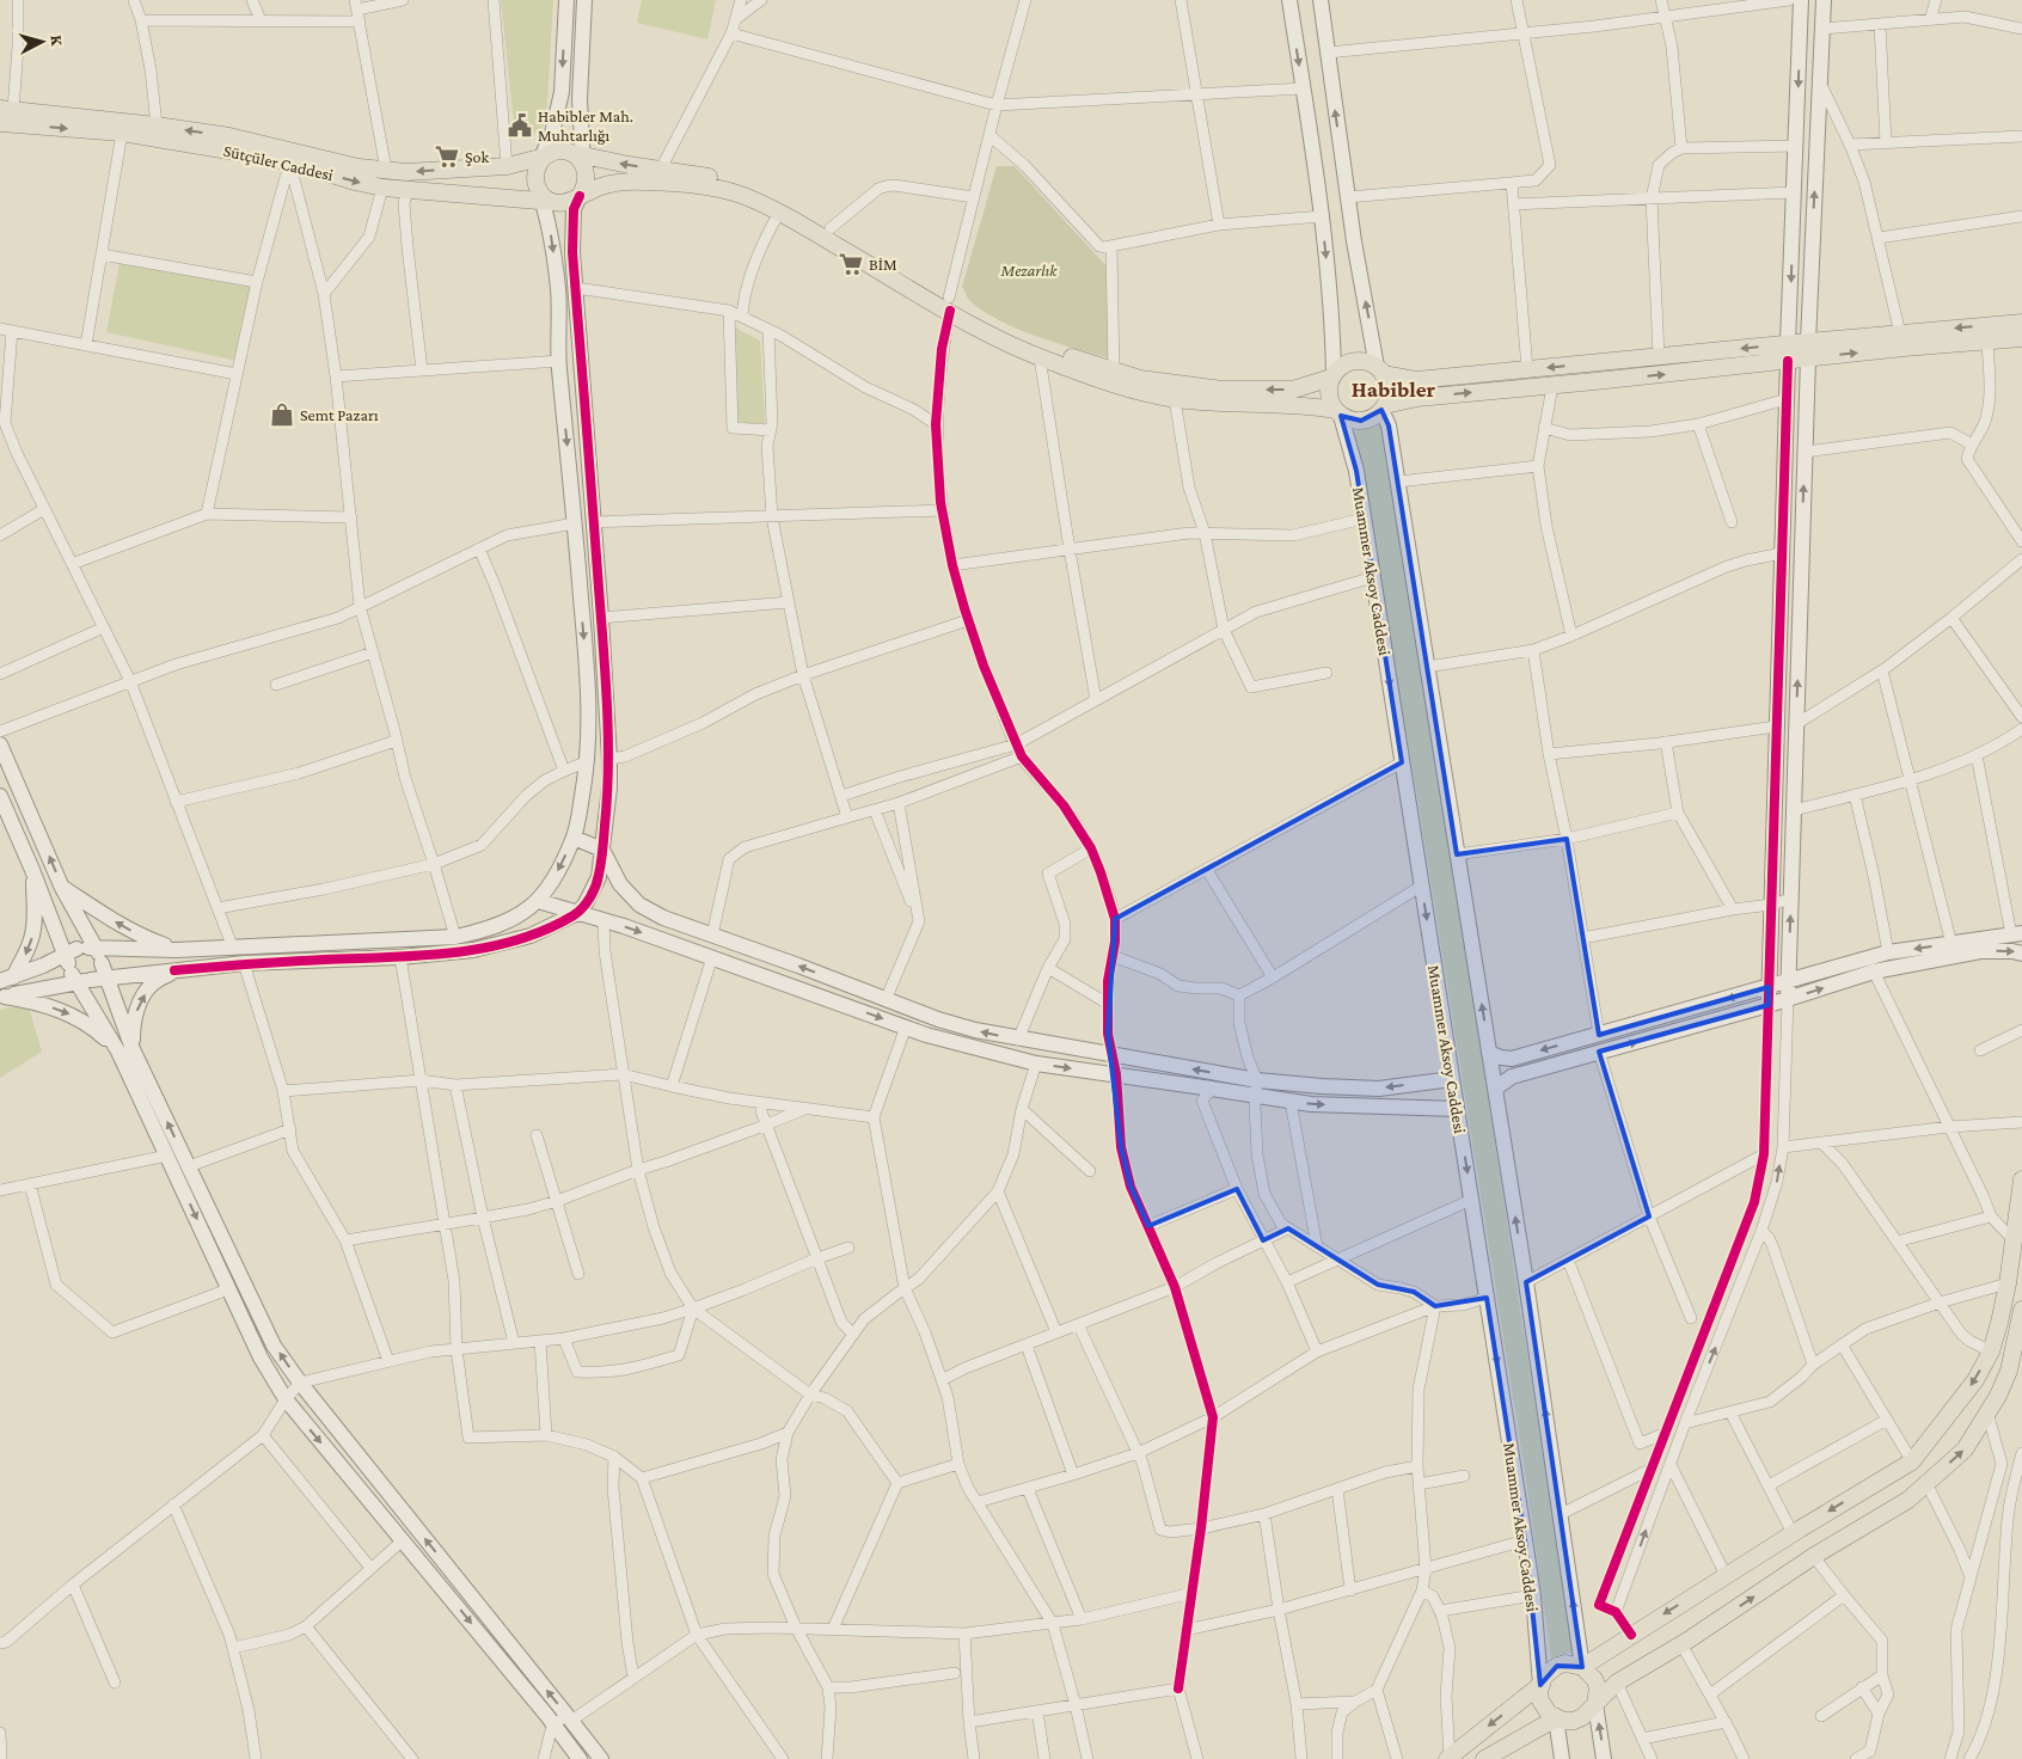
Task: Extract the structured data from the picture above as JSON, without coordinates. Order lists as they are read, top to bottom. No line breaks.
{"streets":{"main road":["Sütçüler Caddesi"],"street":["Muammer Aksoy Caddesi"]},"districts":["Habibler"],"parks":["Mezarlık"],"places":{"public building":["Habibler Mah. Muhtarlığı"],"supermarket":["Şok","BİM"],"shop":["Semt Pazarı"]},"north":"right"}
